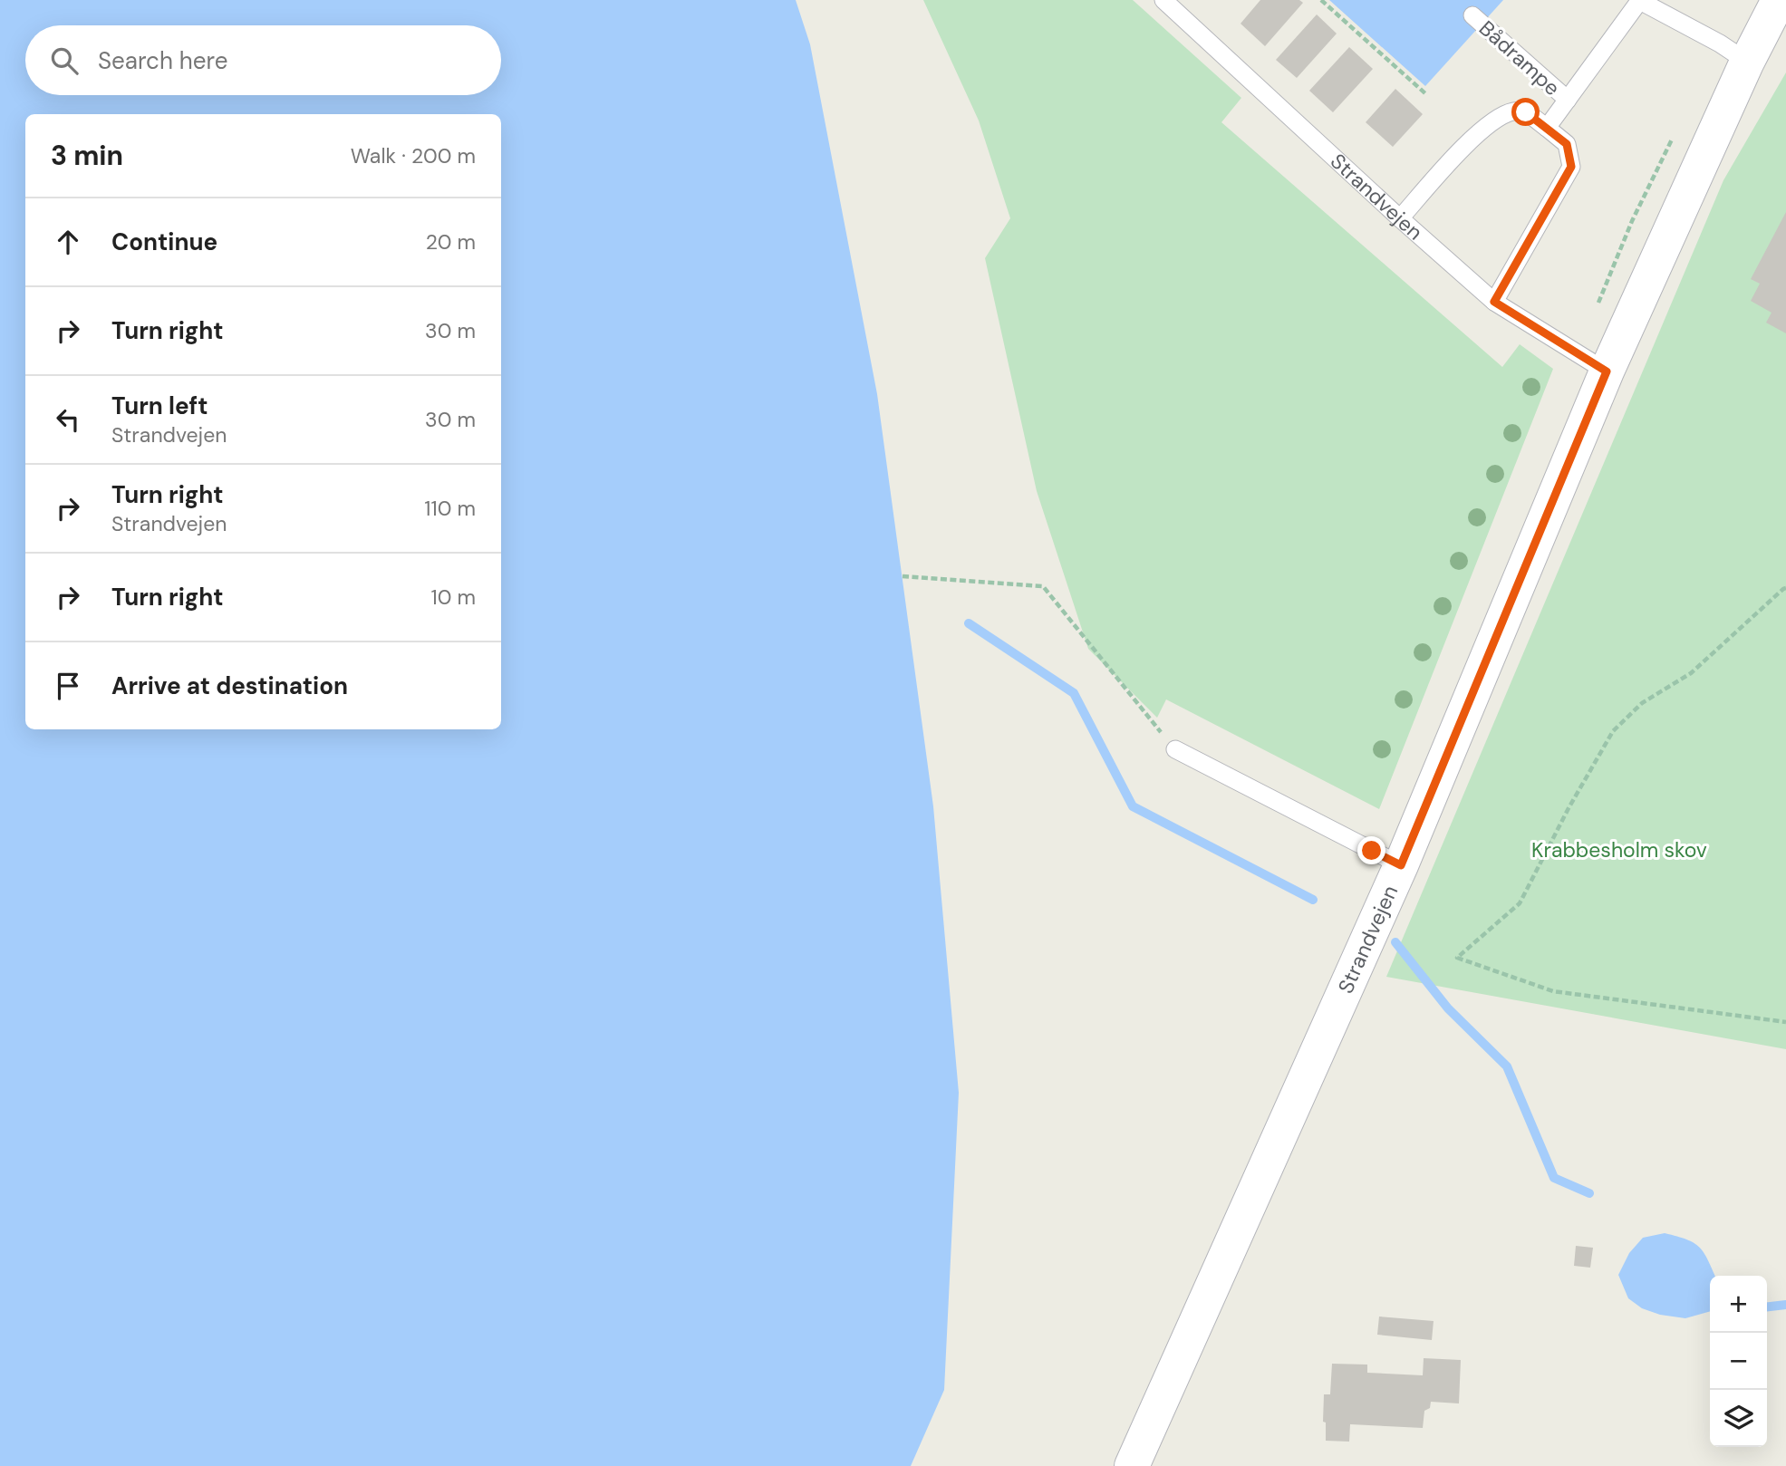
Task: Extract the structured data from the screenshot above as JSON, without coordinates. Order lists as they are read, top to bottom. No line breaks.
{"streets":{"street":["Strandvejen"],"lane":["Bådrampe"]},"parks":["Krabbesholm skov"],"page":{"search":"Search here","heading":["3 min","Walk · 200 m"],"list":[["Continue","20 m"],["Turn right","30 m"],["Turn left","Strandvejen","30 m"],["Turn right","Strandvejen","110 m"],["Turn right","10 m"],"Arrive at destination"],"map_buttons":["+","−"]}}
